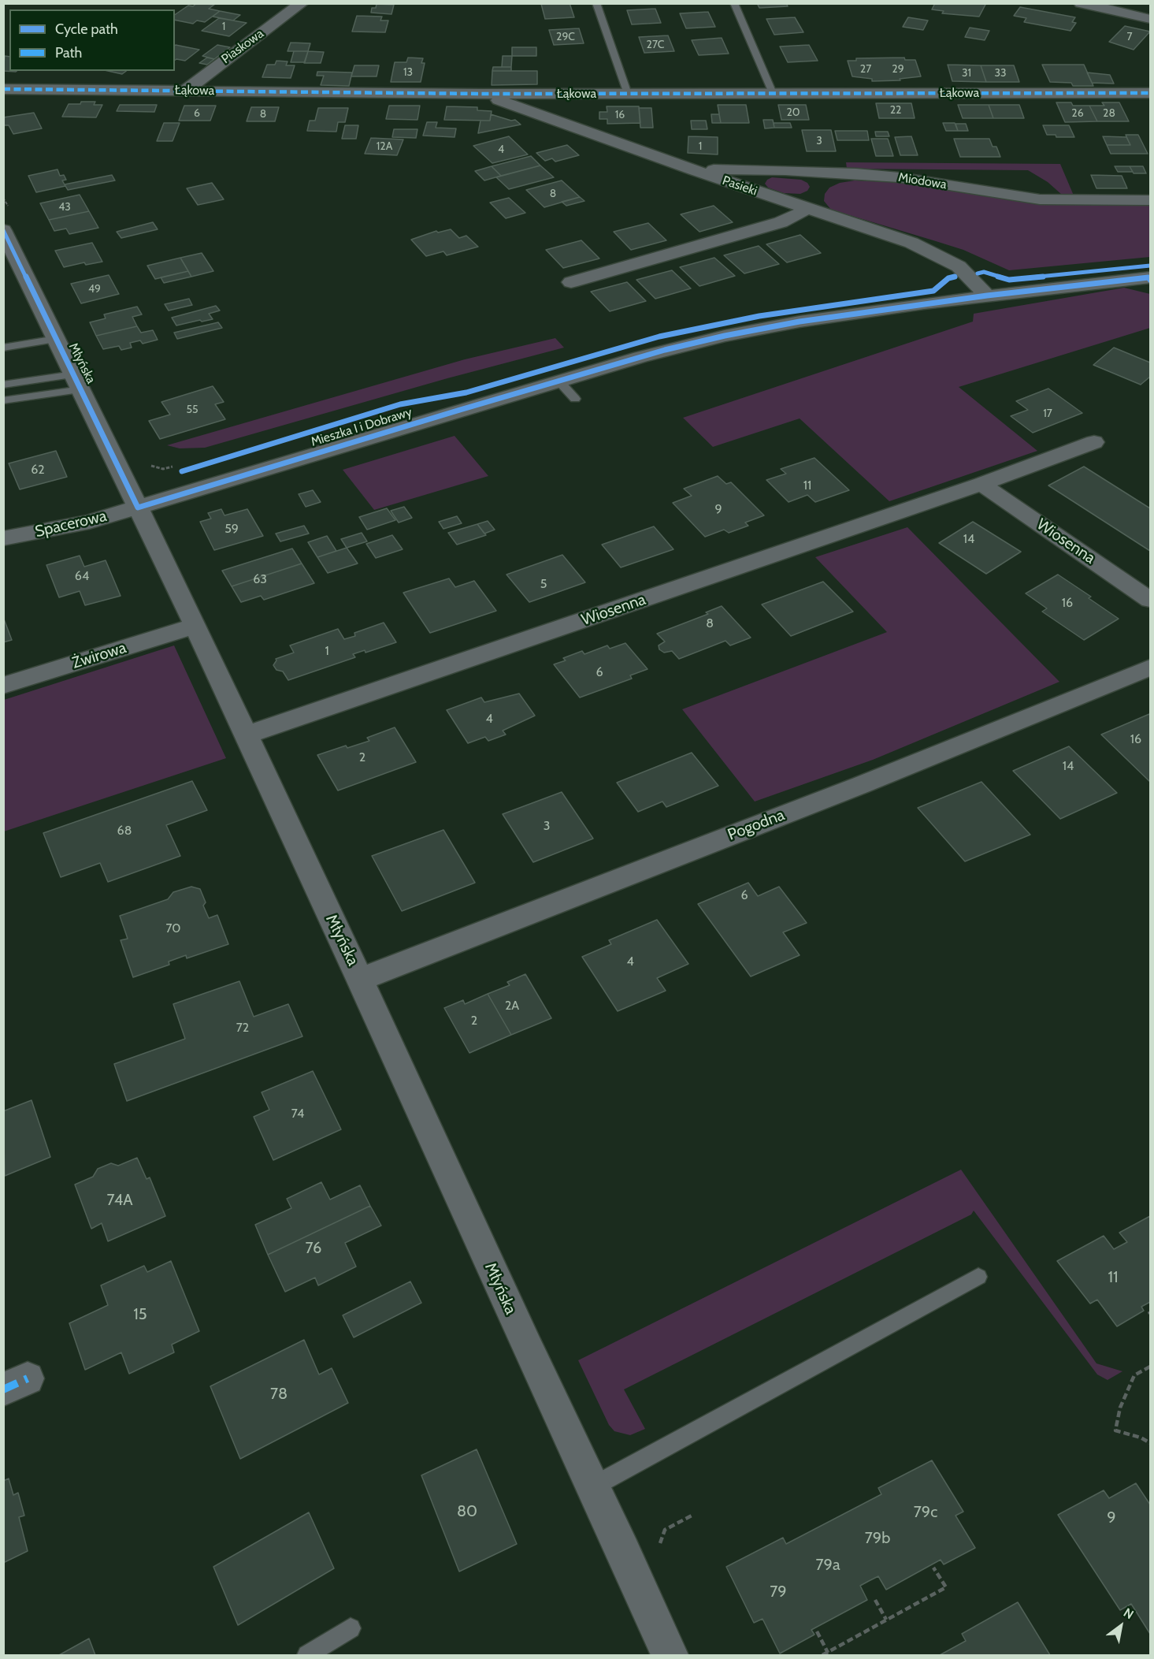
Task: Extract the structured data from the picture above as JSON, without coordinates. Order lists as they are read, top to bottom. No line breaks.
{"streets":{"street":["Piaskowa","Łąkowa","Miodowa","Pasieki","Młyńska","Mieszka I i Dobrawy","Spacerowa","Wiosenna","Żwirowa","Pogodna"]},"crossings":[["Piaskowa","Łąkowa"],["Łąkowa","Pasieki"],["Miodowa","Pasieki"],["Pasieki","Mieszka I i Dobrawy"],["Młyńska","Mieszka I i Dobrawy"],["Młyńska","Spacerowa"],["Młyńska","Wiosenna"],["Młyńska","Żwirowa"],["Młyńska","Pogodna"],["Mieszka I i Dobrawy","Spacerowa"]],"house_numbers":["1","29C","7","27C","27","29","13","31","33","22","20","6","26","28","8","16","3","12A","1","4","8","43","49","55","17","62","11","9","59","14","64","63","5","16","8","1","6","4","16","2","14","3","68","6","70","4","2A","2","72","74","74A","76","11","15","78","80","79c","9","79b","79a","79"],"legend":["Cycle path","Path"],"north":"top right"}
